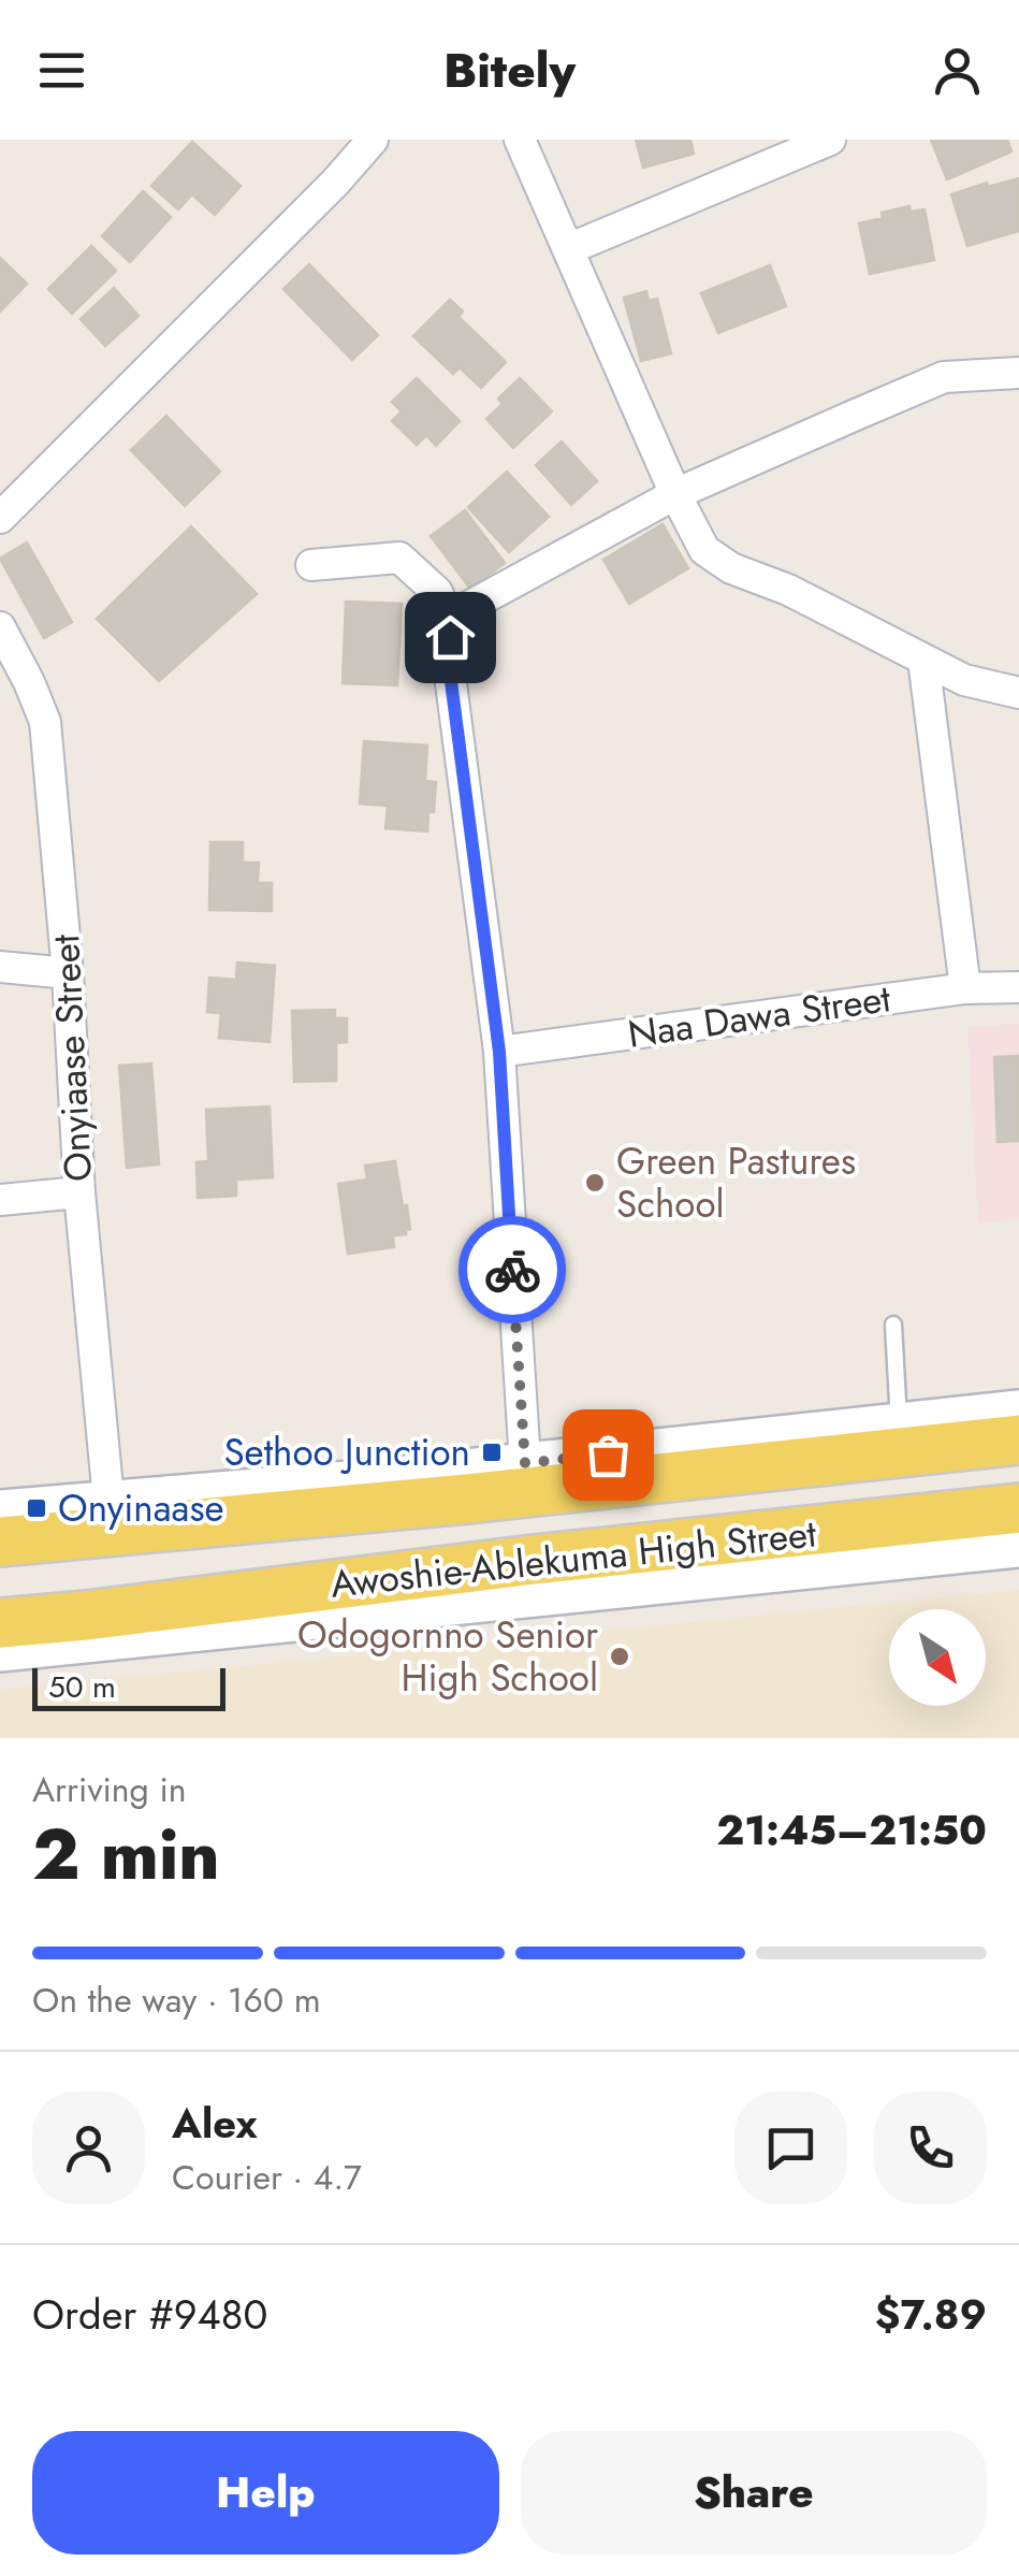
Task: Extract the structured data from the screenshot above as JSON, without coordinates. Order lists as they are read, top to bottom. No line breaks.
{"streets":{"main road":["Awoshie-Ablekuma High Street"],"street":["Naa Dawa Street","Onyiaase Street"]},"places":{"other":["Green Pastures School","Odogornno Senior High School"],"transit":["Sethoo Junction","Onyinaase"]},"scale_bar":"50 m","north":"bottom right","page":{"header":"Bitely","scale":"50 m","heading":["2 min","Arriving in","21:45–21:50"],"panel":["Alex","Courier · 4.7","Order #9480","$7.89"],"bar":"On the way · 160 m","buttons":["Help","Share"]}}
